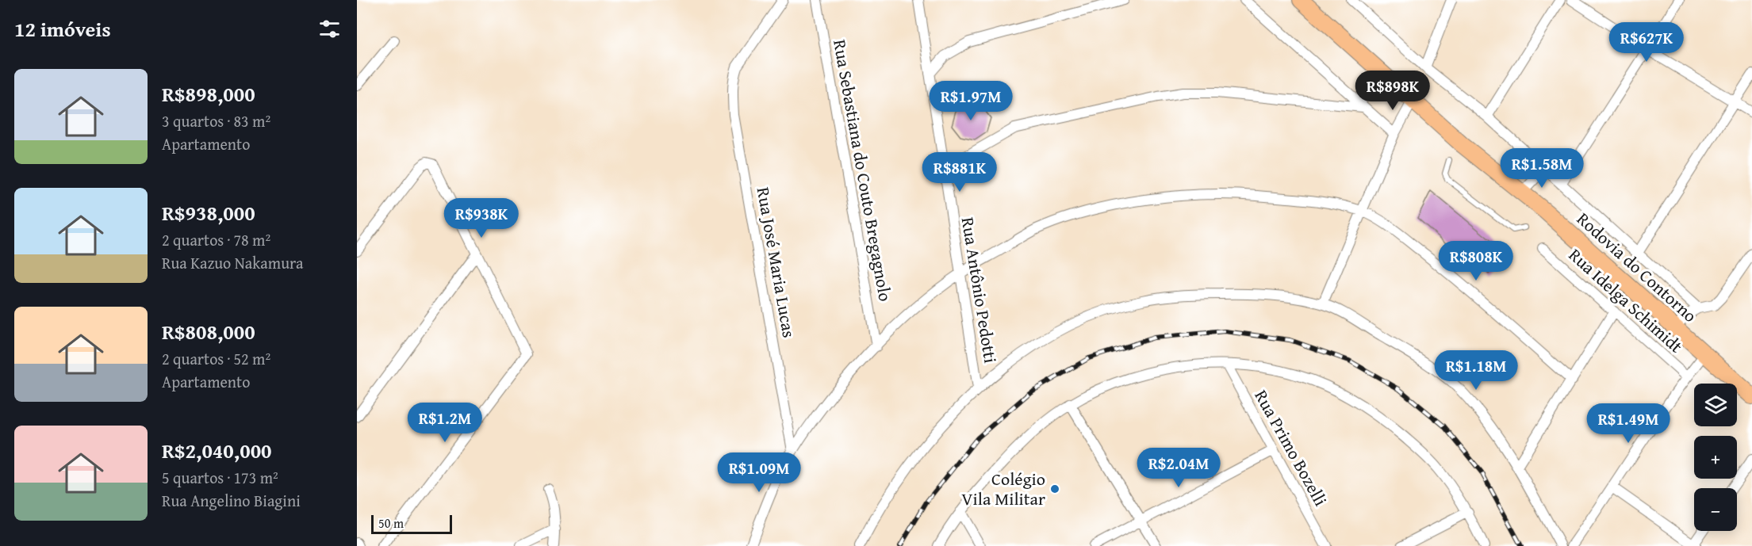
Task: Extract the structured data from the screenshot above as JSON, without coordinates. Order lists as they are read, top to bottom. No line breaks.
{"streets":{"main road":["Rodovia do Contorno"],"street":["Rua Sebastiana do Couto Bregagnolo","Rua José Maria Lucas","Rua Antônio Pedotti","Rua Idelga Schimidt","Rua Primo Bozelli"]},"places":["Colégio Vila Militar"],"scale_bar":"50 m","page":{"heading":"12 imóveis","price":["R$627K","R$898K","R$1.97M","R$1.58M","R$881K","R$938K","R$808K","R$1.18M","R$1.2M","R$1.49M","R$2.04M","R$1.09M"],"list":[{"name":"R$898,000","note":"3 quartos · 83 m² · Apartamento"},{"name":"R$938,000","note":"2 quartos · 78 m² · Rua Kazuo Nakamura"},{"name":"R$808,000","note":"2 quartos · 52 m² · Apartamento"},{"name":"R$2,040,000","note":"5 quartos · 173 m² · Rua Angelino Biagini"}],"map_buttons":["+","−"],"scale":"50 m"}}
